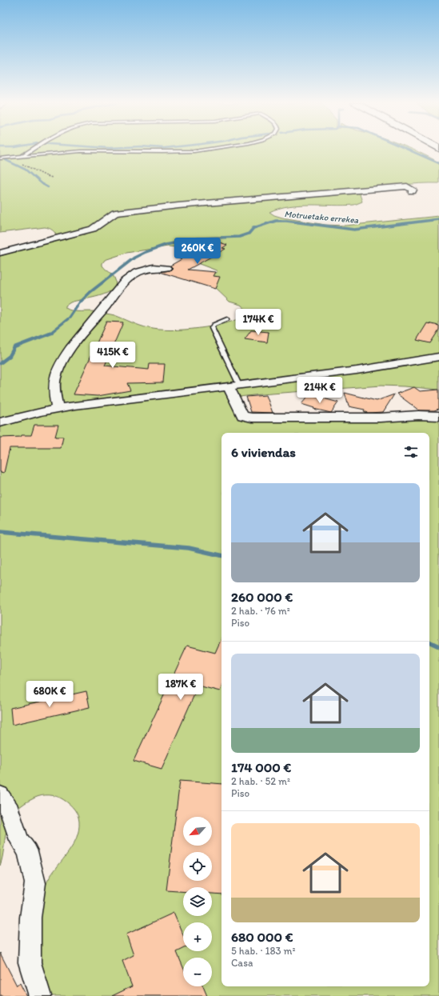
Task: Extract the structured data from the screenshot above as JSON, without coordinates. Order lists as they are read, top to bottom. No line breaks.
{"water":["Motruetako errekea"],"north":"bottom left","page":{"price":["260K €","174K €","415K €","214K €","187K €","680K €"],"heading":"6 viviendas","list":[{"name":"260 000 €","note":"2 hab. · 76 m² · Piso"},{"name":"174 000 €","note":"2 hab. · 52 m² · Piso"},{"name":"680 000 €","note":"5 hab. · 183 m² · Casa"}],"map_buttons":["+","−"]}}
